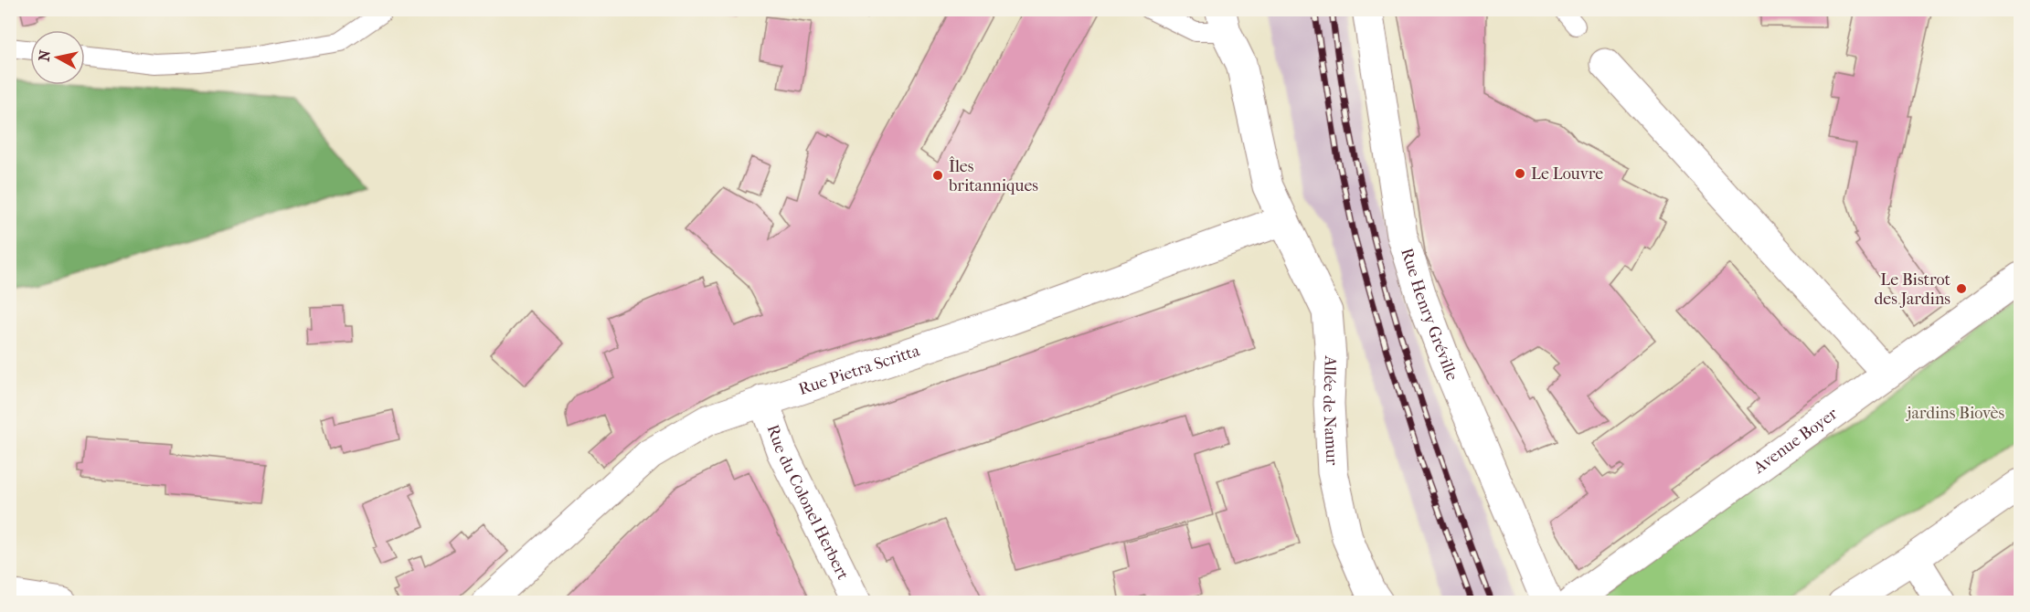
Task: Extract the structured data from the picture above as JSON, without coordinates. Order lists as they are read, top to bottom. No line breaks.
{"streets":{"street":["Rue Henry Gréville","Rue Pietra Scritta","Allée de Namur","Avenue Boyer","Rue du Colonel Herbert"]},"crossings":[["Rue Pietra Scritta","Allée de Namur"],["Rue Pietra Scritta","Rue du Colonel Herbert"]],"parks":["jardins Biovès"],"places":["Le Louvre","Îles britanniques","Le Bistrot des Jardins"],"north":"left"}
